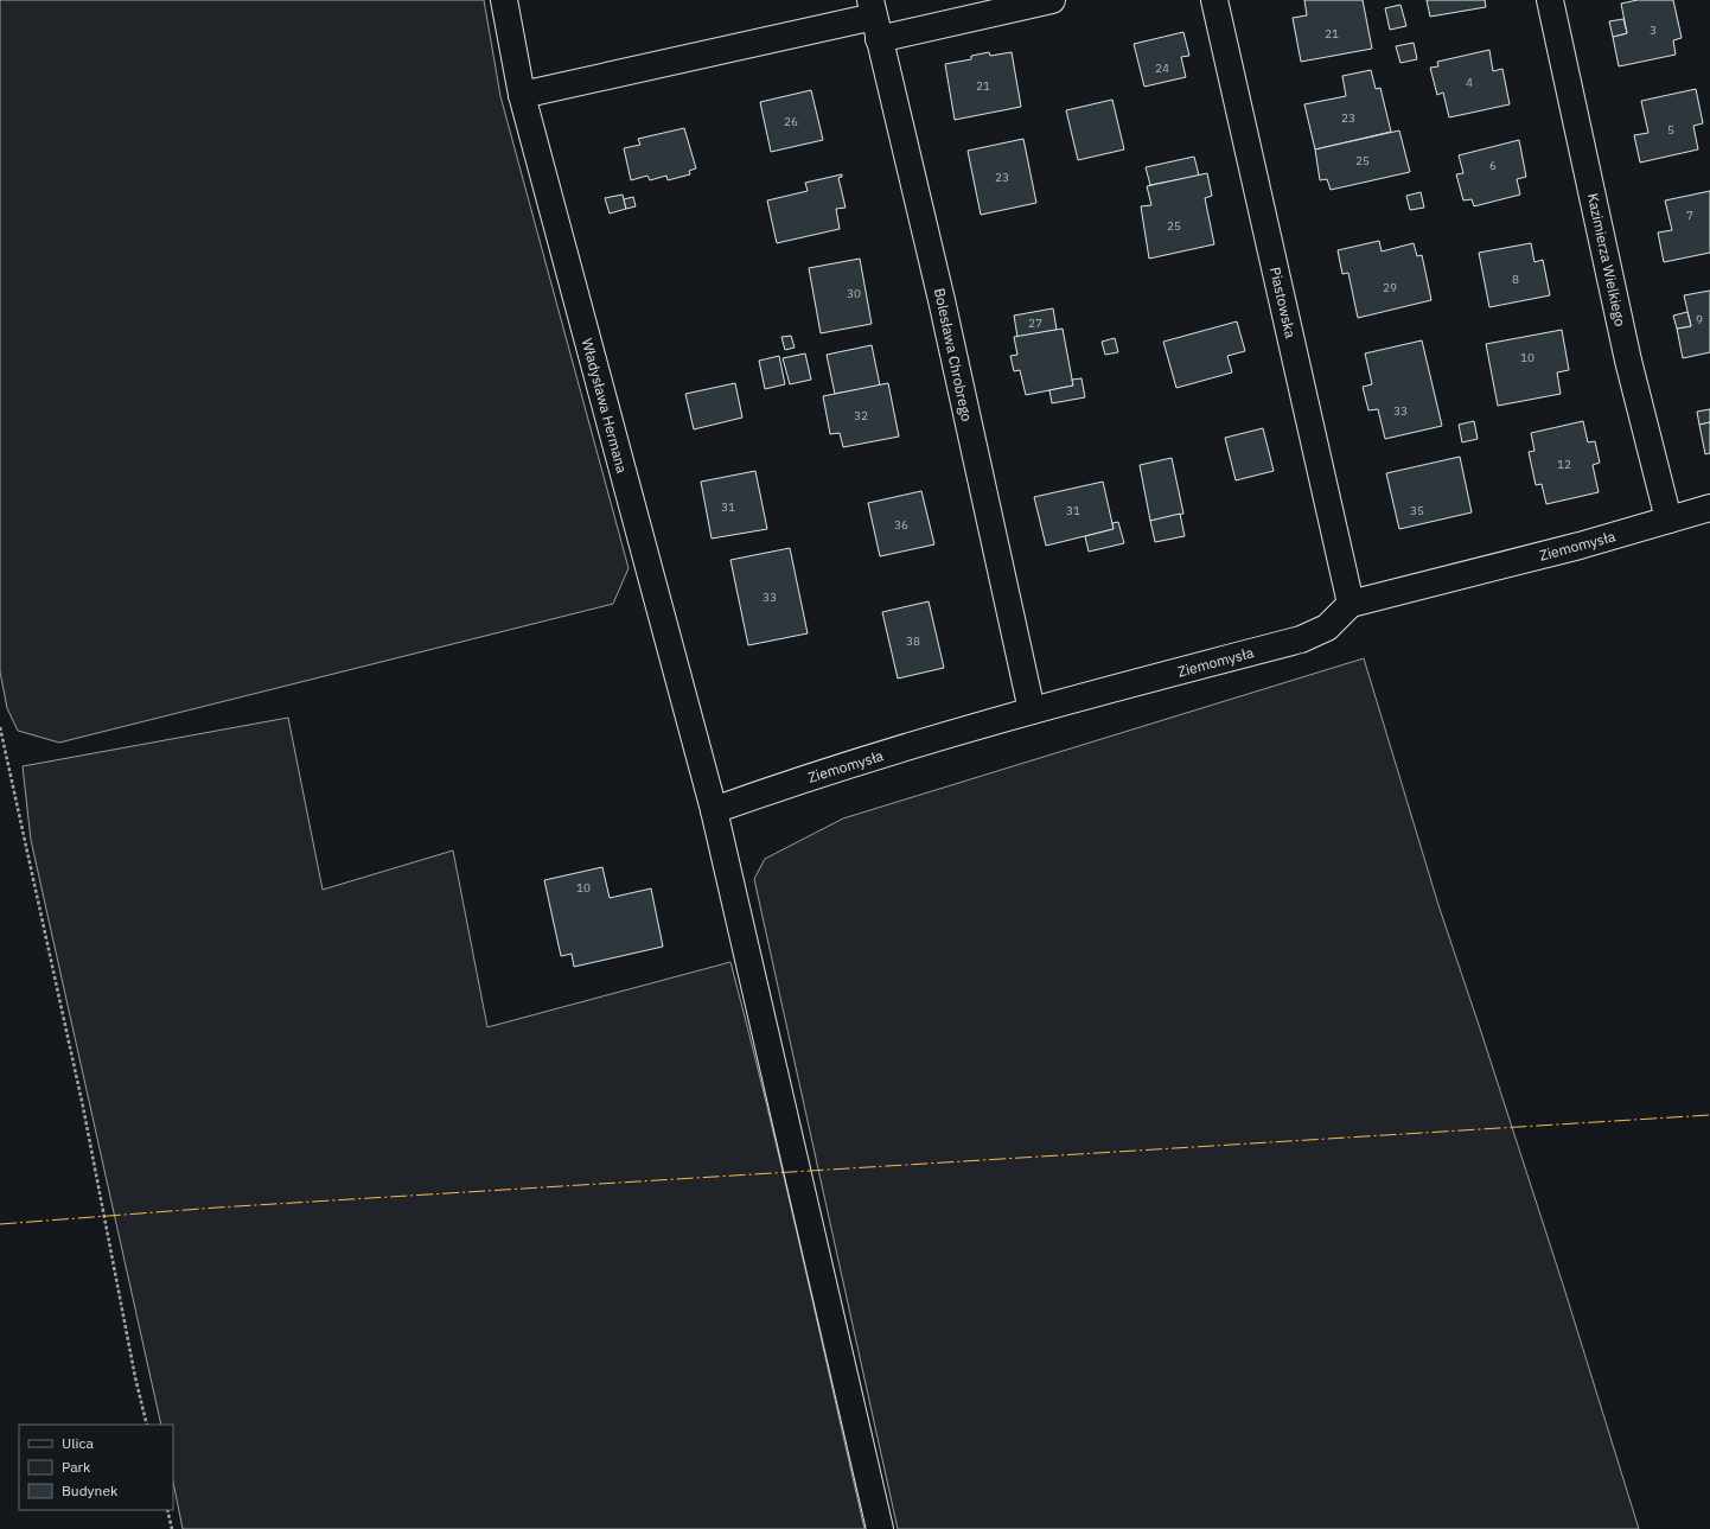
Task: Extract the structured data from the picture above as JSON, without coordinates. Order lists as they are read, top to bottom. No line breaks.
{"streets":{"street":["Kazimierza Wielkiego","Piastowska","Bolesława Chrobrego","Władysława Hermana","Ziemomysła"]},"crossings":[["Kazimierza Wielkiego","Ziemomysła"],["Piastowska","Ziemomysła"],["Bolesława Chrobrego","Ziemomysła"],["Władysława Hermana","Ziemomysła"]],"house_numbers":["3","21","24","4","21","23","26","5","25","6","23","7","25","8","29","30","9","27","10","33","32","12","31","31","35","36","33","38","10"],"legend":["Ulica","Park","Budynek"]}
